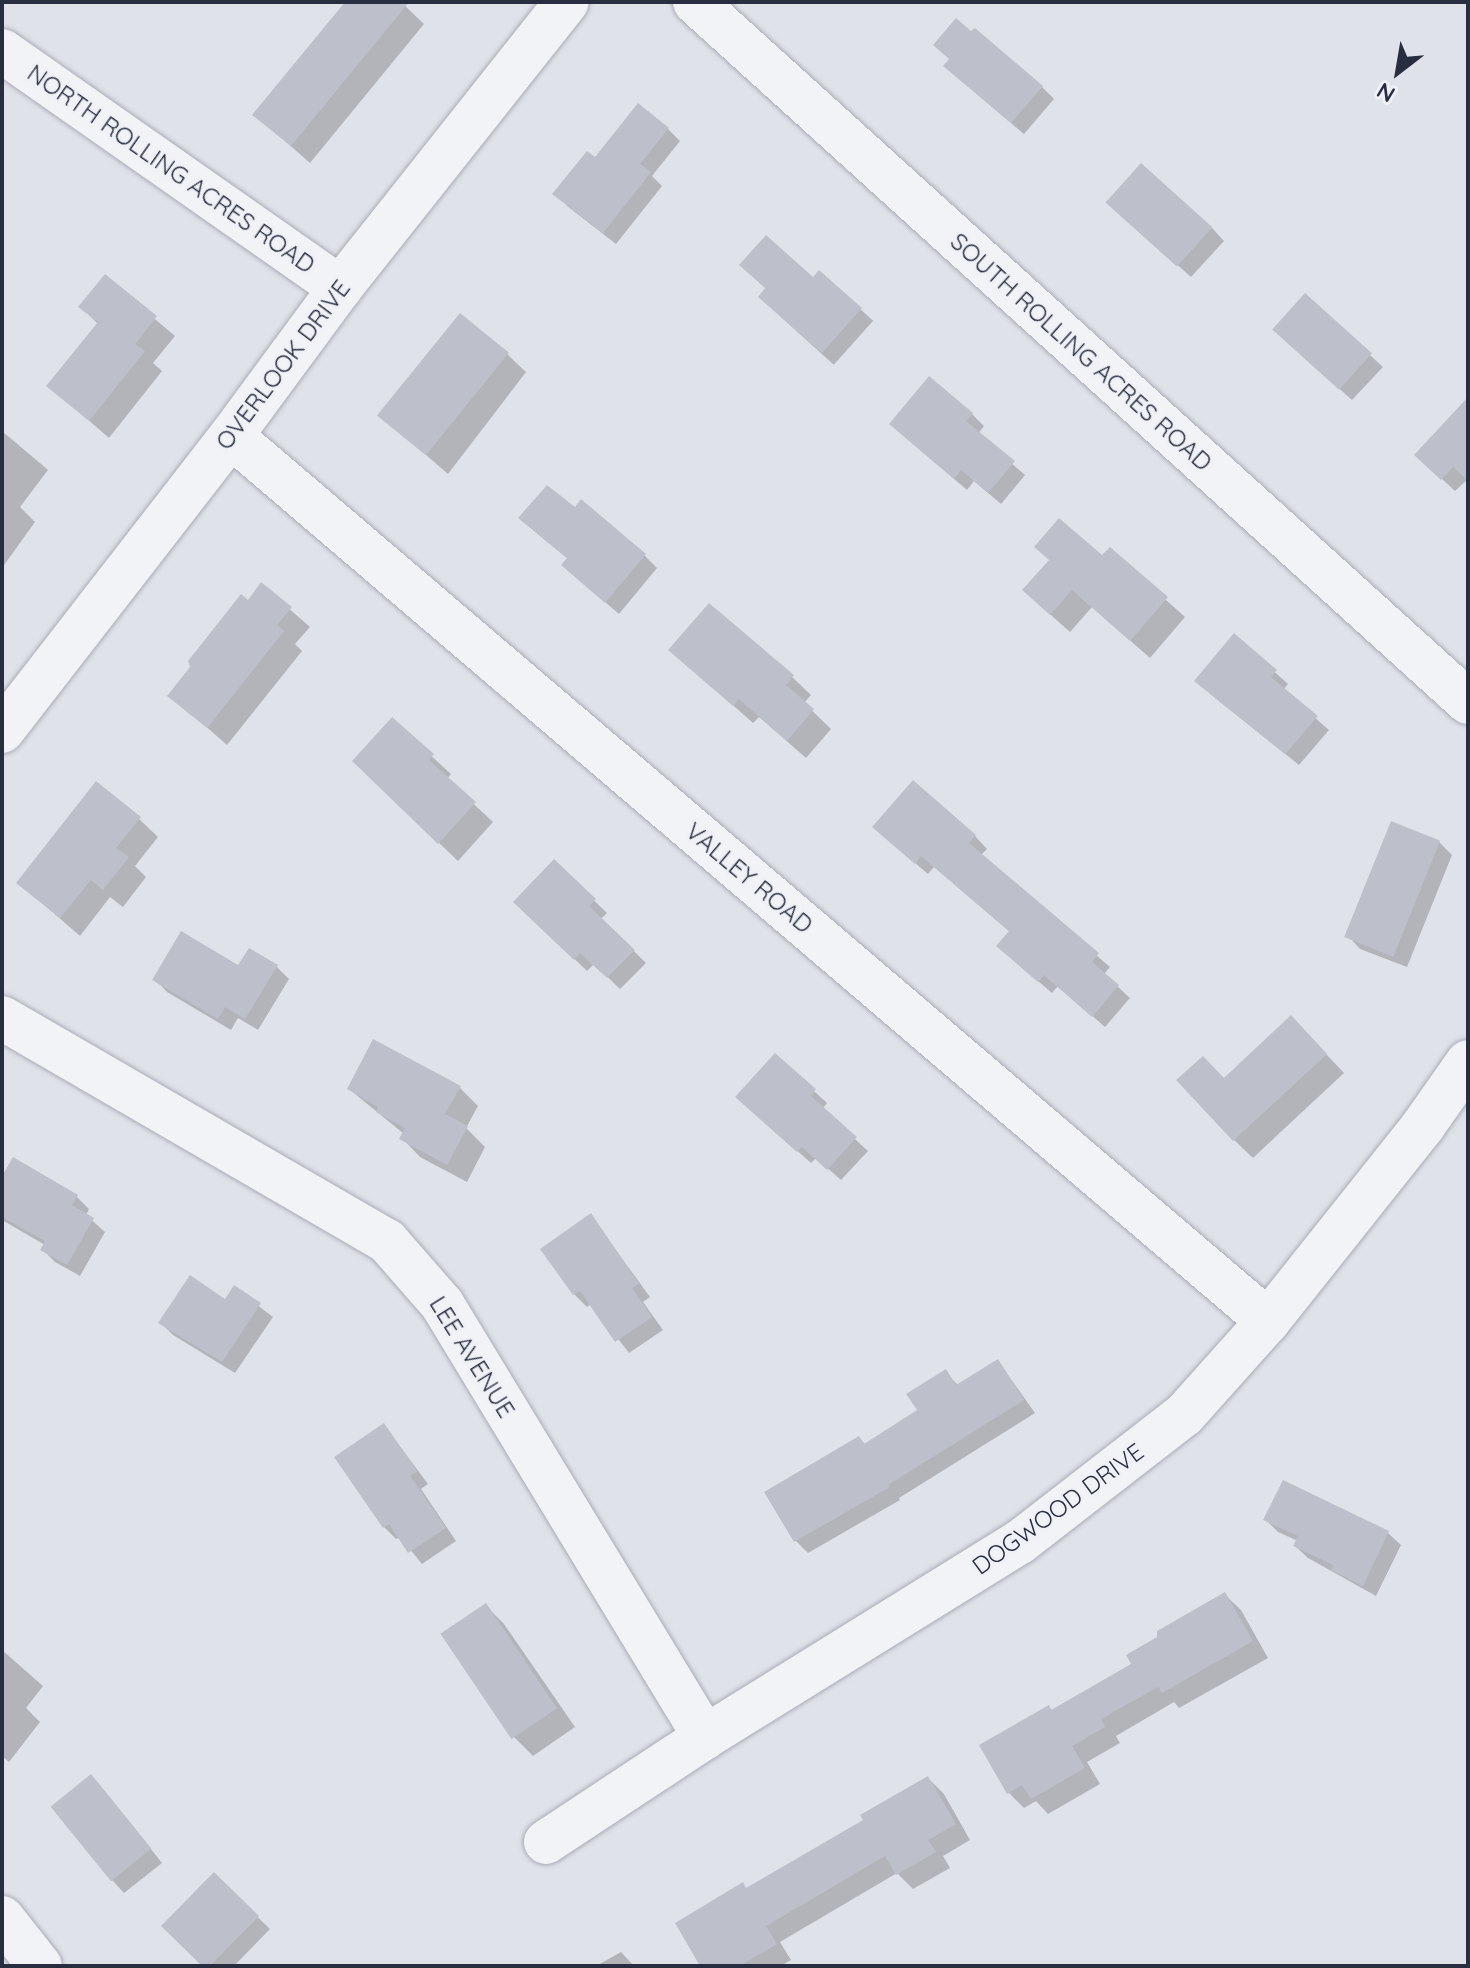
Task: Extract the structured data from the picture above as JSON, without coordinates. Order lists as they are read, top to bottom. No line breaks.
{"streets":{"street":["NORTH ROLLING ACRES ROAD","SOUTH ROLLING ACRES ROAD","OVERLOOK DRIVE","VALLEY ROAD","LEE AVENUE","DOGWOOD DRIVE"]},"crossings":[["NORTH ROLLING ACRES ROAD","OVERLOOK DRIVE"],["OVERLOOK DRIVE","VALLEY ROAD"],["VALLEY ROAD","DOGWOOD DRIVE"],["LEE AVENUE","DOGWOOD DRIVE"]],"north":"bottom left"}
